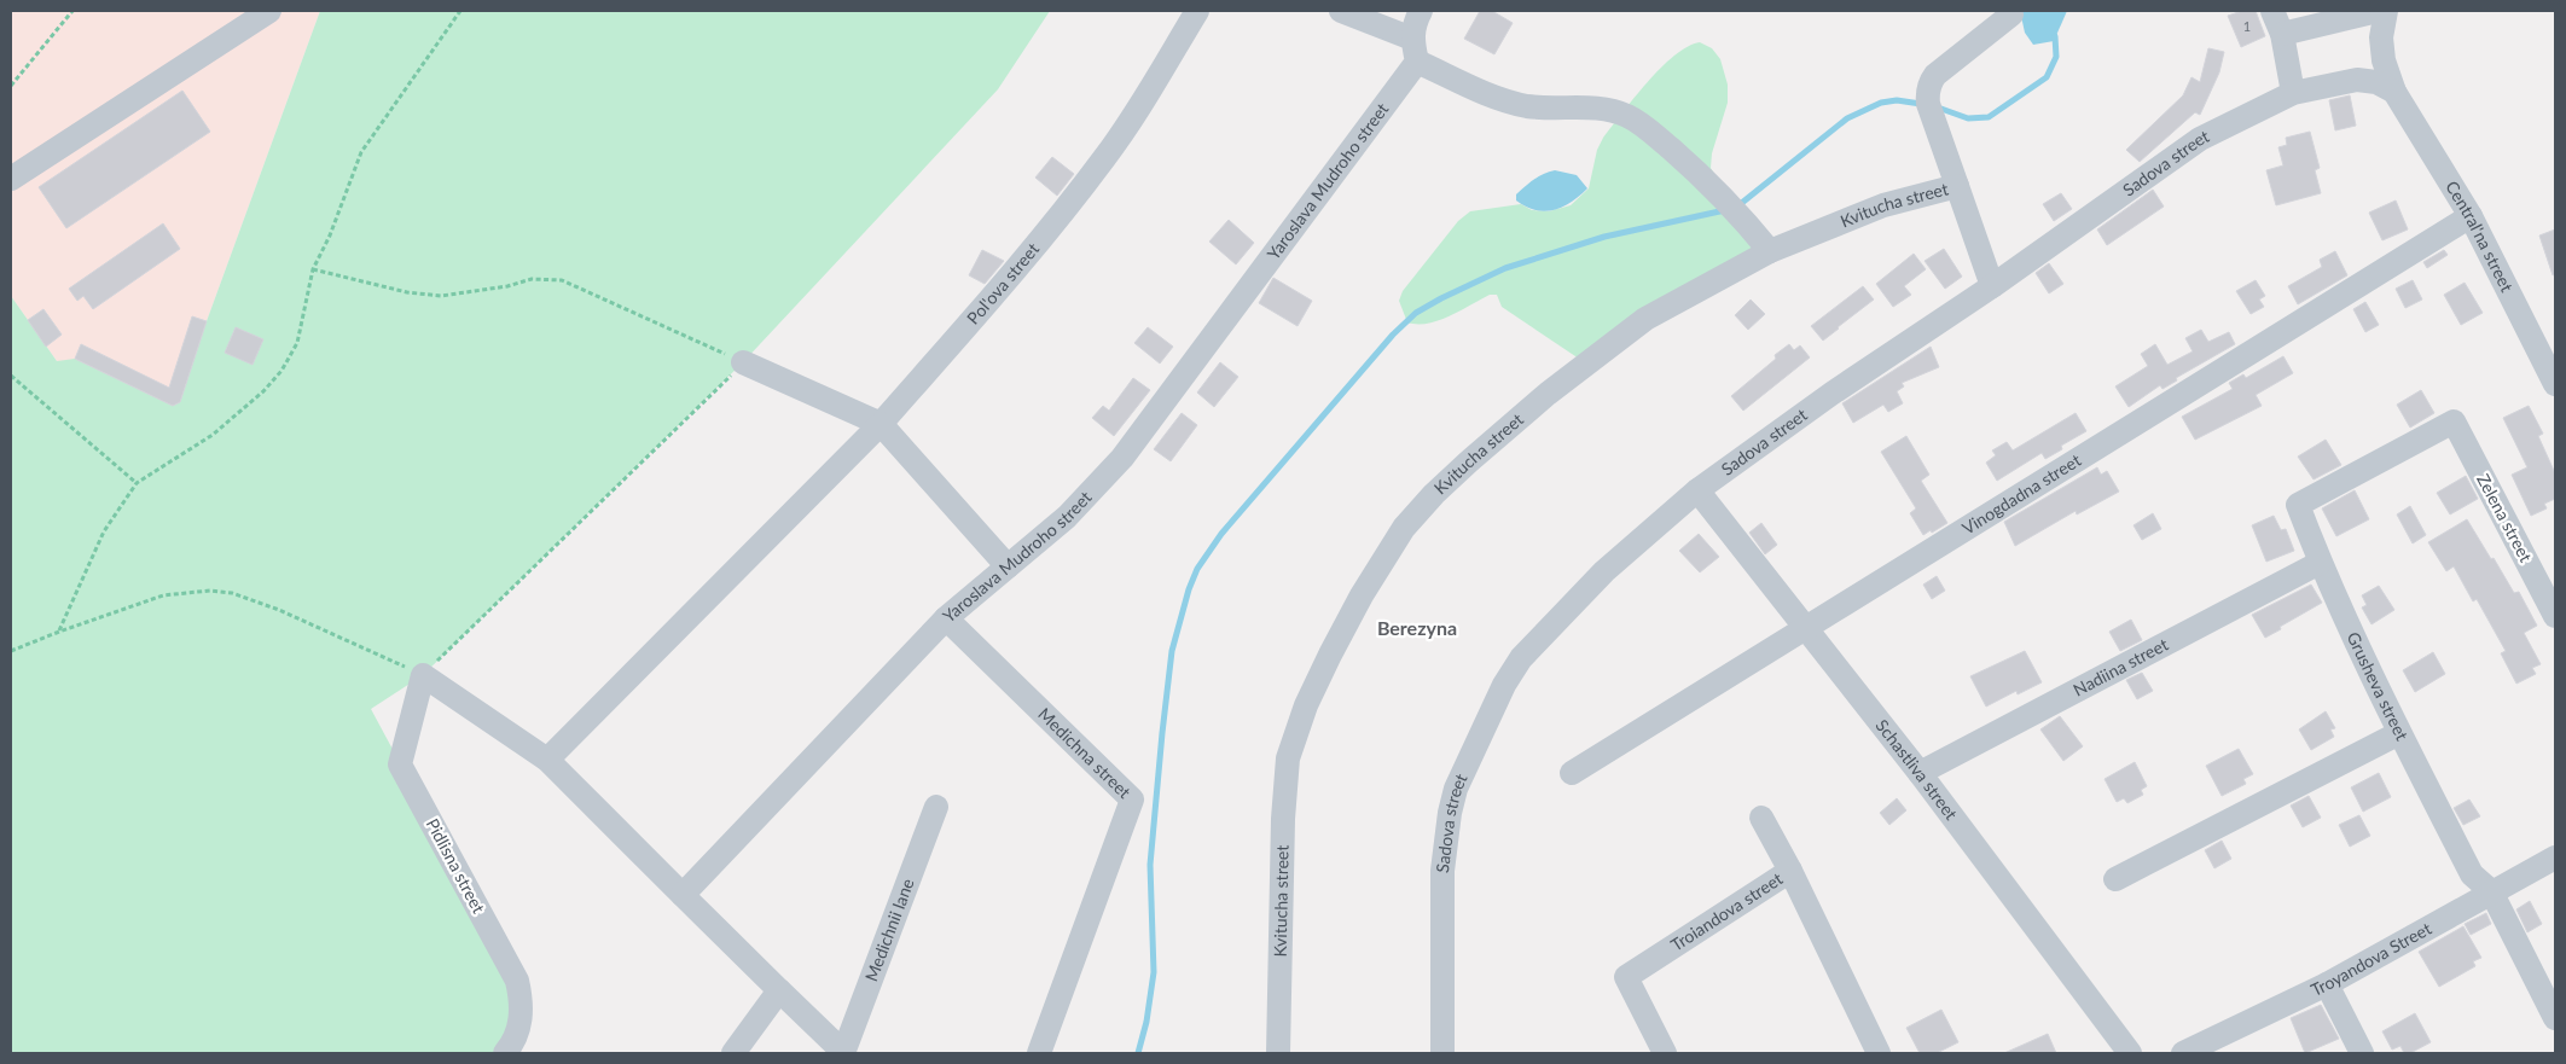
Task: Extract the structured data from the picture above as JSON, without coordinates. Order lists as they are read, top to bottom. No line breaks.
{"streets":{"street":["Sadova street","Yaroslava Mudroho street","Kvitucha street","Central'na street","Pol'ova street","Vinogdadna street","Zelena street","Nadiina street","Grusheva street","Medichna street","Schastliva street","Pidlisna street","Troiandova street","Medichnii lane","Troyandova Street"]},"crossings":[["Sadova street","Kvitucha street"],["Sadova street","Central'na street"],["Sadova street","Schastliva street"],["Yaroslava Mudroho street","Medichna street"],["Central'na street","Vinogdadna street"],["Vinogdadna street","Schastliva street"],["Zelena street","Grusheva street"],["Nadiina street","Grusheva street"],["Nadiina street","Schastliva street"],["Grusheva street","Troyandova Street"]],"districts":["Berezyna"],"house_numbers":["1"]}
